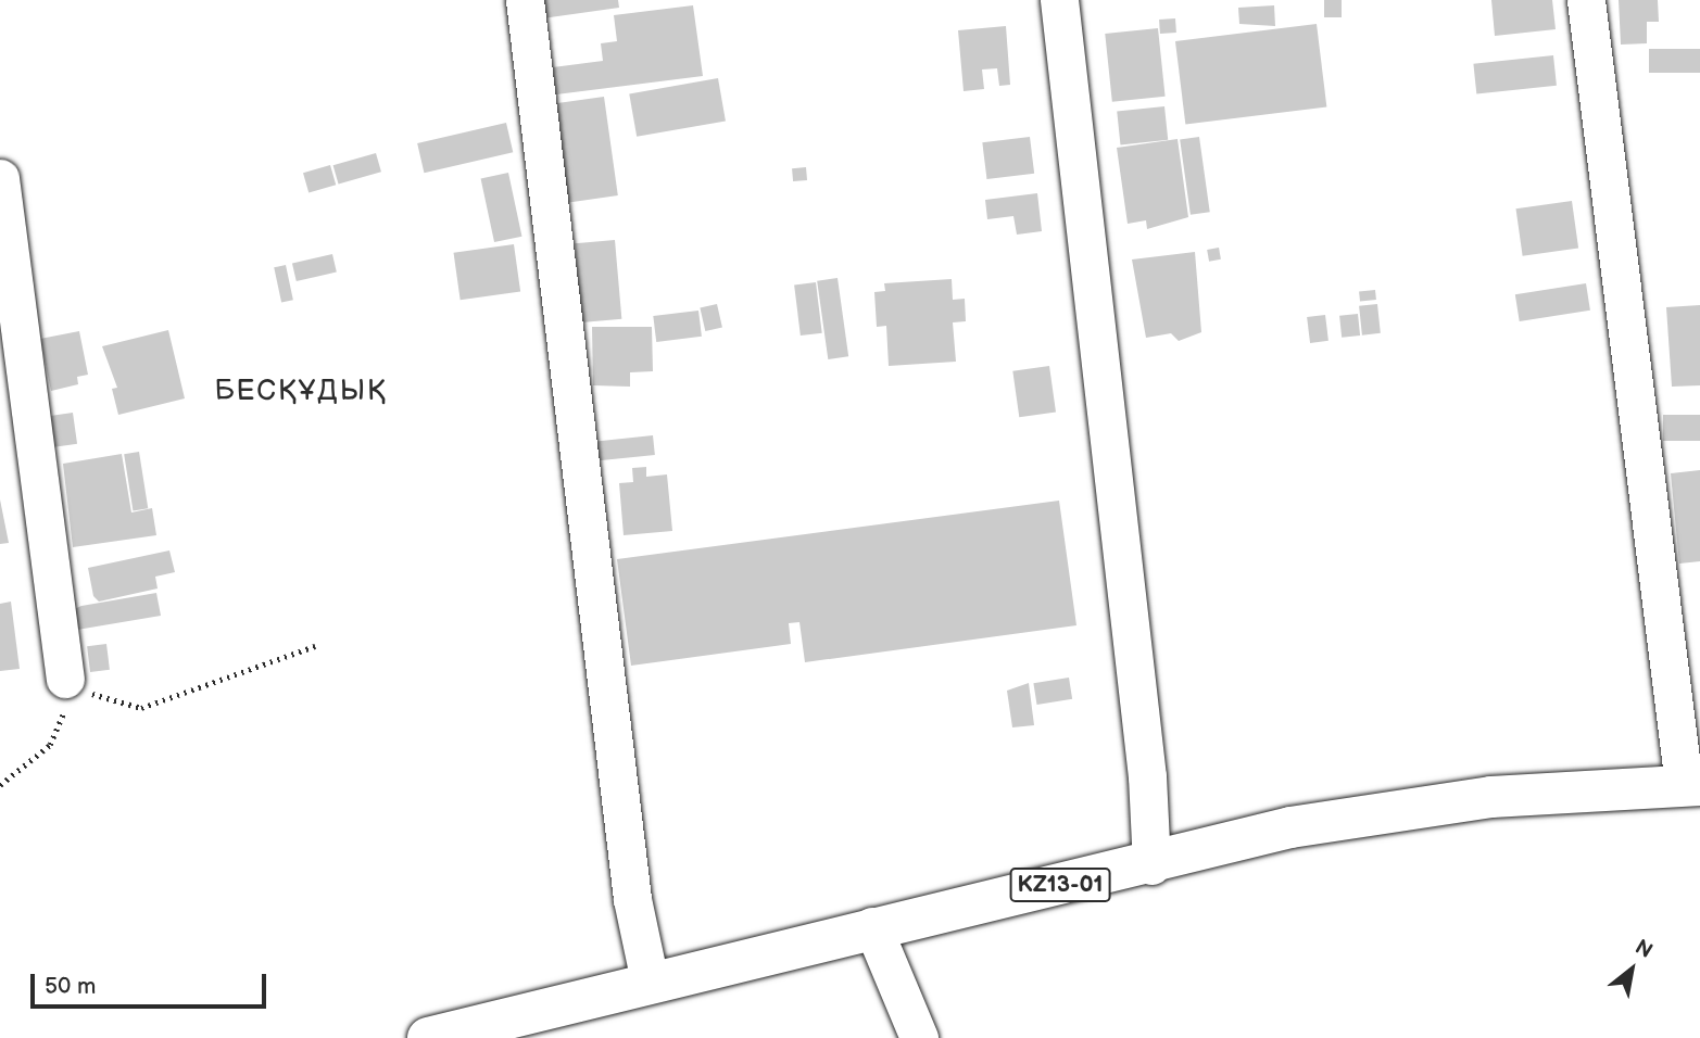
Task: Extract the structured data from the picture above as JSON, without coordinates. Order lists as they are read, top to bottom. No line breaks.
{"streets":{"highway":["KZ13-01"]},"districts":["БЕСҚҰДЫҚ"],"scale_bar":"50 m","north":"top right"}
